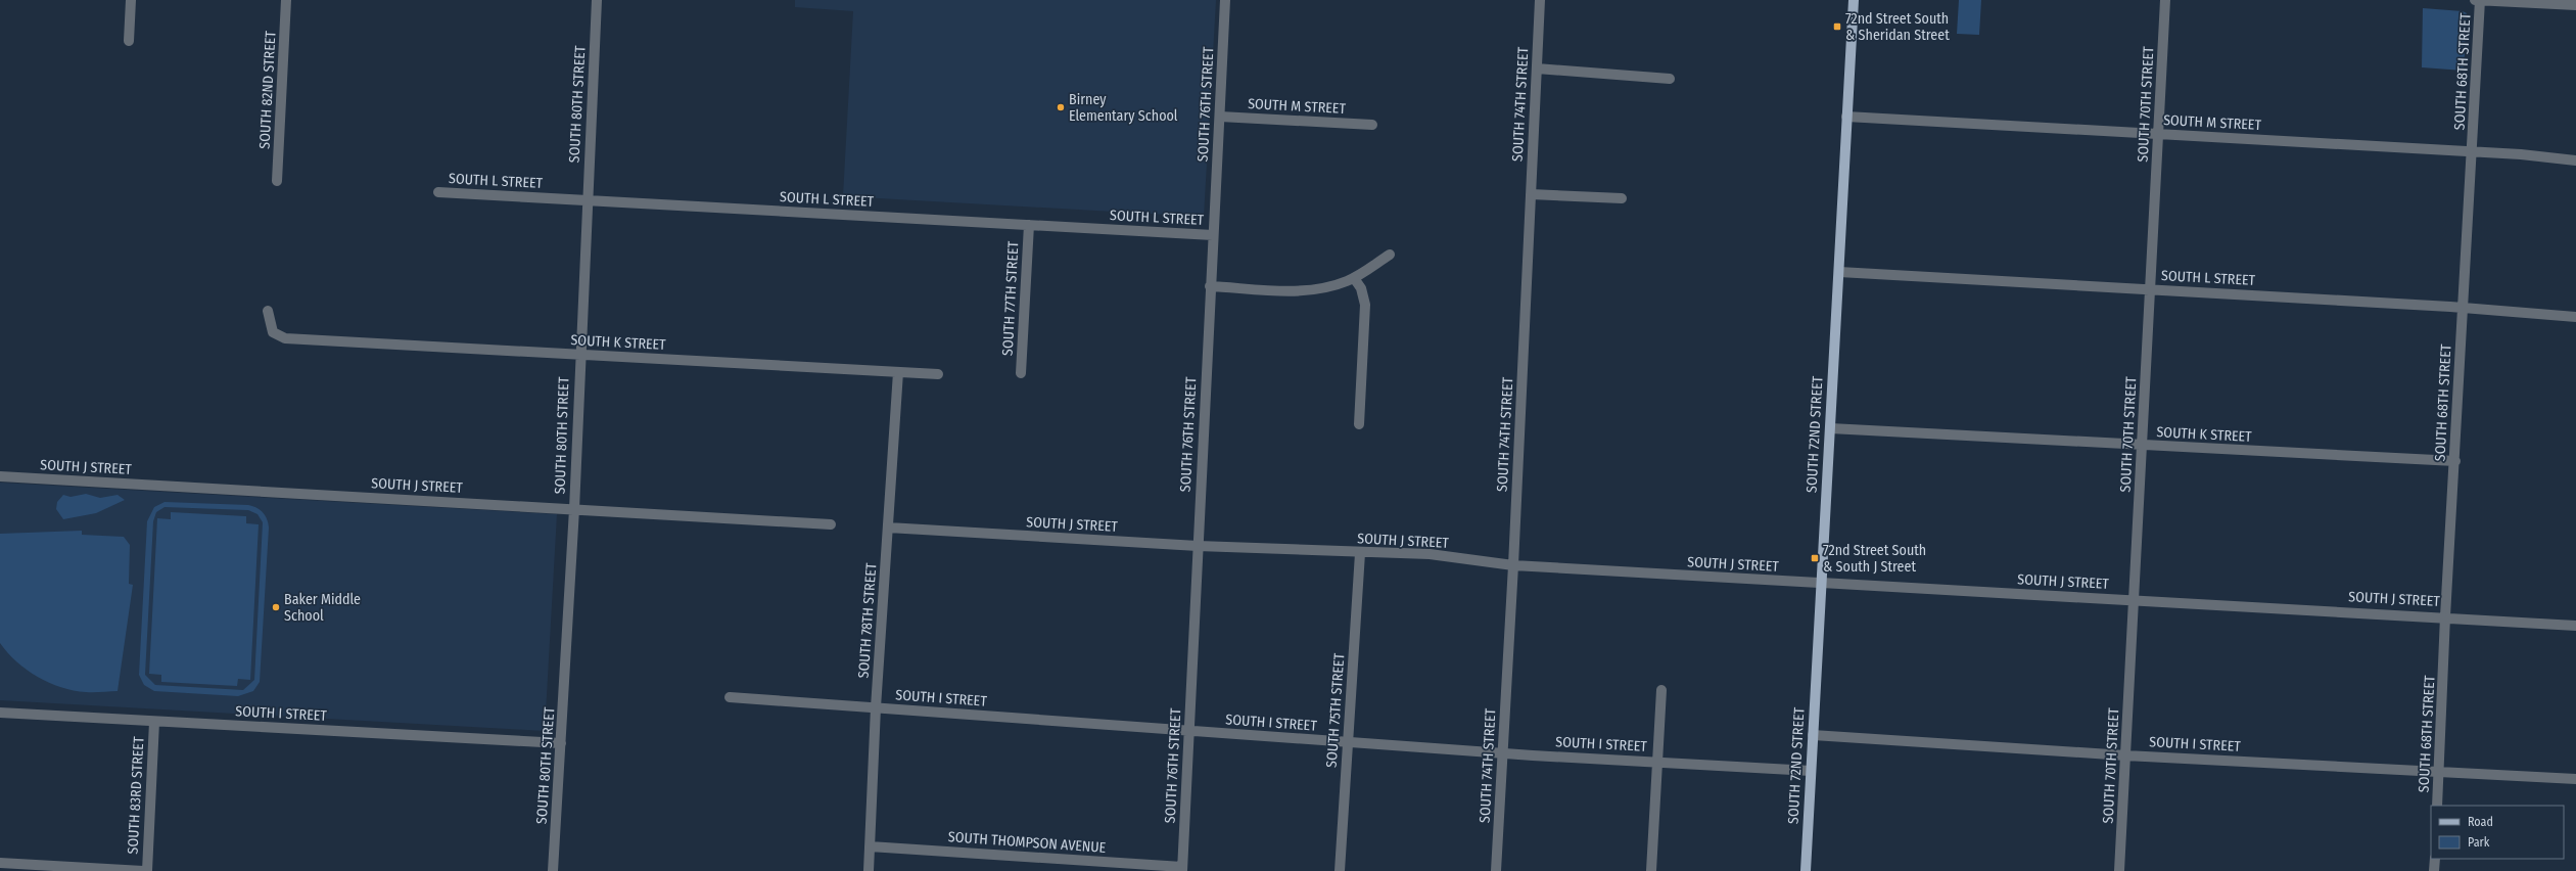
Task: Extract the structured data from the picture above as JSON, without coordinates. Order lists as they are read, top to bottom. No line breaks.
{"streets":{"main road":["SOUTH 72ND STREET"],"street":["SOUTH 68TH STREET","SOUTH 82ND STREET","SOUTH 80TH STREET","SOUTH 76TH STREET","SOUTH 74TH STREET","SOUTH 70TH STREET","SOUTH M STREET","SOUTH L STREET","SOUTH 77TH STREET","SOUTH K STREET","SOUTH J STREET","SOUTH 78TH STREET","SOUTH I STREET","SOUTH 75TH STREET","SOUTH 83RD STREET","SOUTH THOMPSON AVENUE"]},"crossings":[["SOUTH 68TH STREET","SOUTH M STREET"],["SOUTH 68TH STREET","SOUTH L STREET"],["SOUTH 68TH STREET","SOUTH K STREET"],["SOUTH 68TH STREET","SOUTH J STREET"],["SOUTH 68TH STREET","SOUTH I STREET"],["SOUTH 80TH STREET","SOUTH L STREET"],["SOUTH 80TH STREET","SOUTH K STREET"],["SOUTH 80TH STREET","SOUTH J STREET"],["SOUTH 80TH STREET","SOUTH I STREET"],["SOUTH 76TH STREET","SOUTH M STREET"],["SOUTH 76TH STREET","SOUTH L STREET"],["SOUTH 76TH STREET","SOUTH J STREET"],["SOUTH 76TH STREET","SOUTH I STREET"],["SOUTH 76TH STREET","SOUTH THOMPSON AVENUE"],["SOUTH 74TH STREET","SOUTH J STREET"],["SOUTH 74TH STREET","SOUTH I STREET"],["SOUTH 70TH STREET","SOUTH M STREET"],["SOUTH 70TH STREET","SOUTH L STREET"],["SOUTH 70TH STREET","SOUTH K STREET"],["SOUTH 70TH STREET","SOUTH J STREET"],["SOUTH 70TH STREET","SOUTH I STREET"],["SOUTH M STREET","SOUTH 72ND STREET"],["SOUTH L STREET","SOUTH 77TH STREET"],["SOUTH L STREET","SOUTH 72ND STREET"],["SOUTH K STREET","SOUTH 72ND STREET"],["SOUTH K STREET","SOUTH 78TH STREET"],["SOUTH 72ND STREET","SOUTH J STREET"],["SOUTH 72ND STREET","SOUTH I STREET"],["SOUTH J STREET","SOUTH 78TH STREET"],["SOUTH J STREET","SOUTH 75TH STREET"],["SOUTH 78TH STREET","SOUTH I STREET"],["SOUTH 78TH STREET","SOUTH THOMPSON AVENUE"],["SOUTH I STREET","SOUTH 75TH STREET"],["SOUTH I STREET","SOUTH 83RD STREET"]],"places":{"transit":["72nd Street South & Sheridan Street","72nd Street South & South J Street"],"other":["Birney Elementary School","Baker Middle School"]},"legend":["Road","Park"]}
